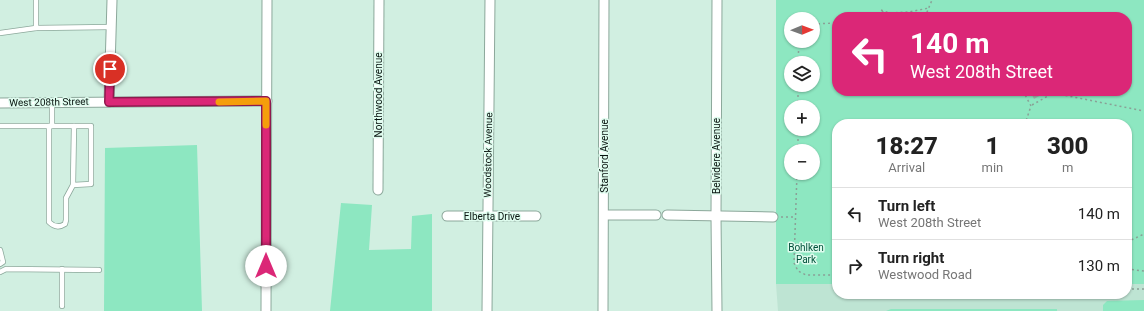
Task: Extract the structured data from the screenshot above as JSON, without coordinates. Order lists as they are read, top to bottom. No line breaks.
{"streets":{"street":["Northwood Avenue","West 208th Street","Woodstock Avenue","Stanford Avenue","Belvidere Avenue","Elberta Drive"]},"crossings":[["Woodstock Avenue","Elberta Drive"]],"parks":["Bohlken Park"],"north":"right","page":{"map_buttons":["+","−"],"turn":["140 m","West 208th Street"],"eta":["18:27","Arrival","1","min","300","m"],"list":[{"name":"Turn left","note":"West 208th Street","value":"140 m"},{"name":"Turn right","note":"Westwood Road","value":"130 m"}]}}
